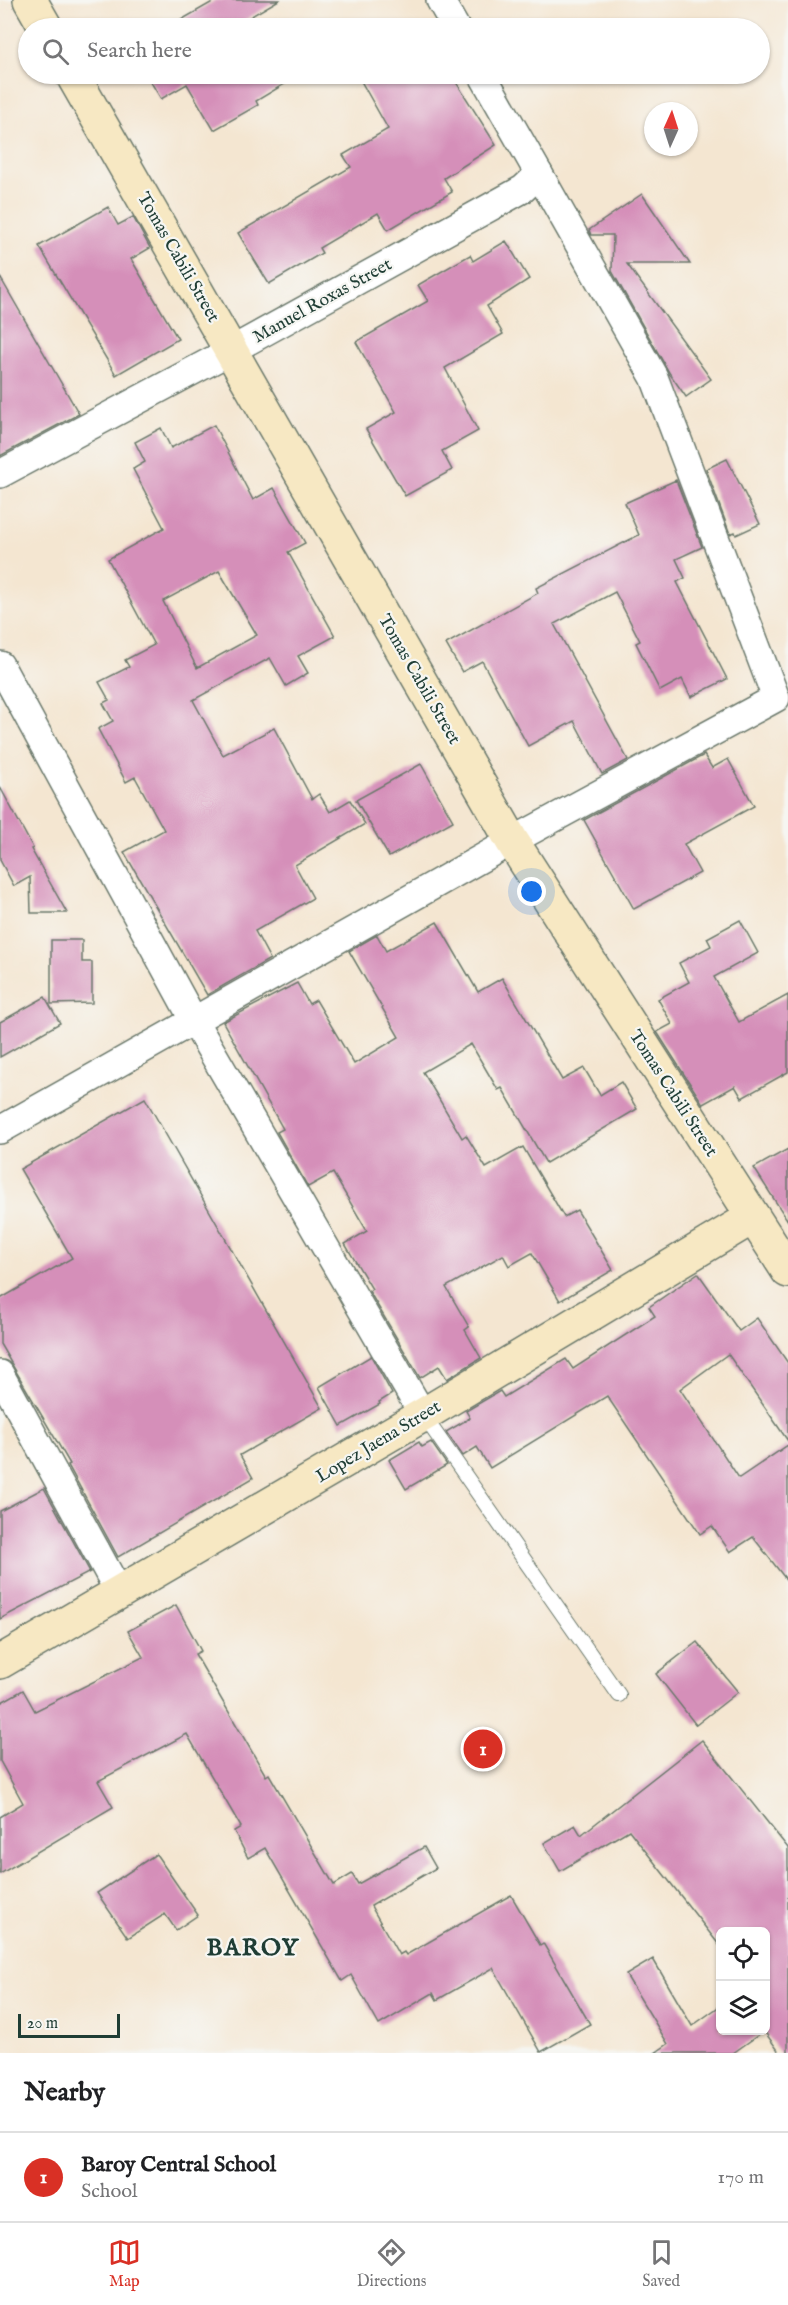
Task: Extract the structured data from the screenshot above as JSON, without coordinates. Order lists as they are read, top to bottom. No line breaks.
{"streets":{"street":["Tomas Cabili Street","Manuel Roxas Street","Lopez Jaena Street"]},"crossings":[["Tomas Cabili Street","Manuel Roxas Street"],["Tomas Cabili Street","Lopez Jaena Street"]],"districts":["BAROY"],"scale_bar":"20 m","north":"top","page":{"search":"Search here","pins":"1","scale":"20 m","heading":"Nearby","list":[{"mark":"1","name":"Baroy Central School","note":"School","value":"170 m"}],"nav":["Map","Directions","Saved"]}}
